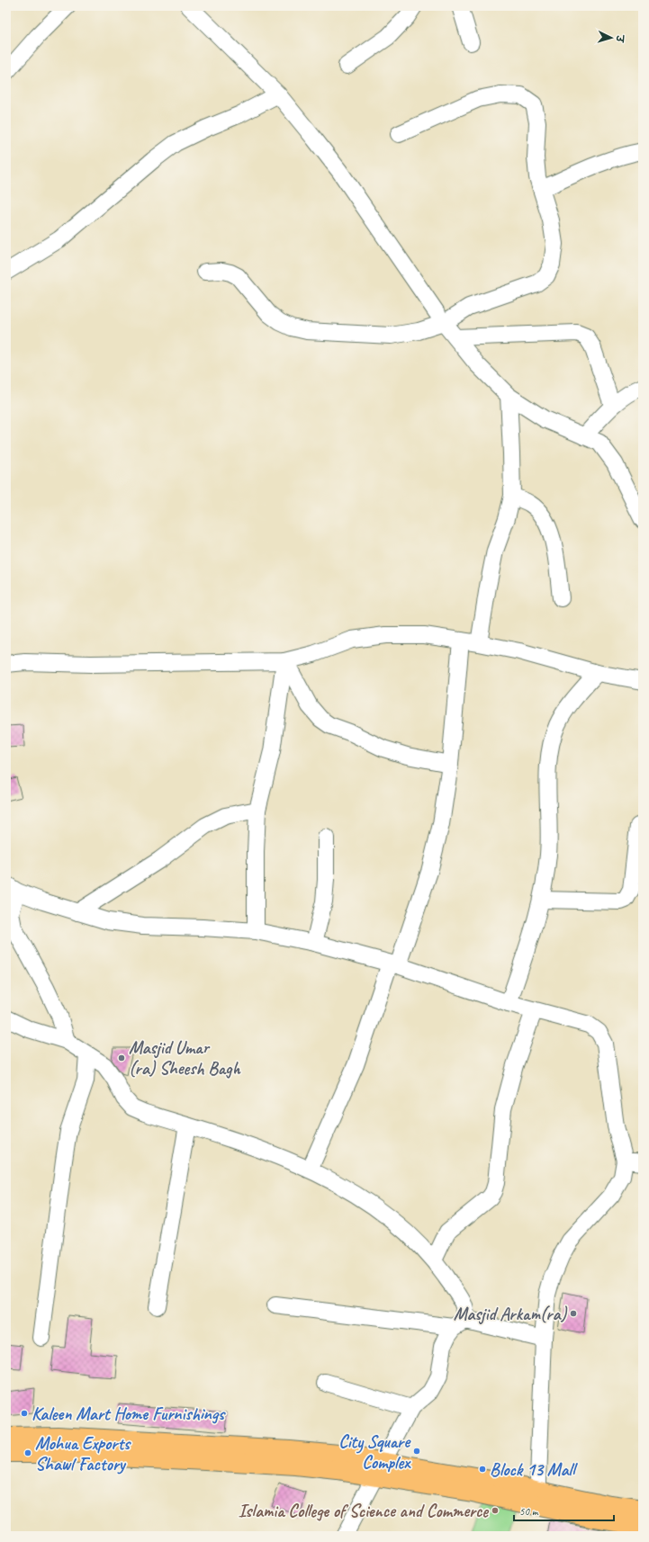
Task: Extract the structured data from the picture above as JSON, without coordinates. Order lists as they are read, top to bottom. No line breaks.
{"places":["Masjid Umar (ra) Sheesh Bagh","Masjid Arkam(ra)","Kaleen Mart Home Furnishings","City Square Complex","Mohua Exports Shawl Factory","Block 13 Mall","Islamia College of Science and Commerce"],"scale_bar":"50 m","north":"right"}
